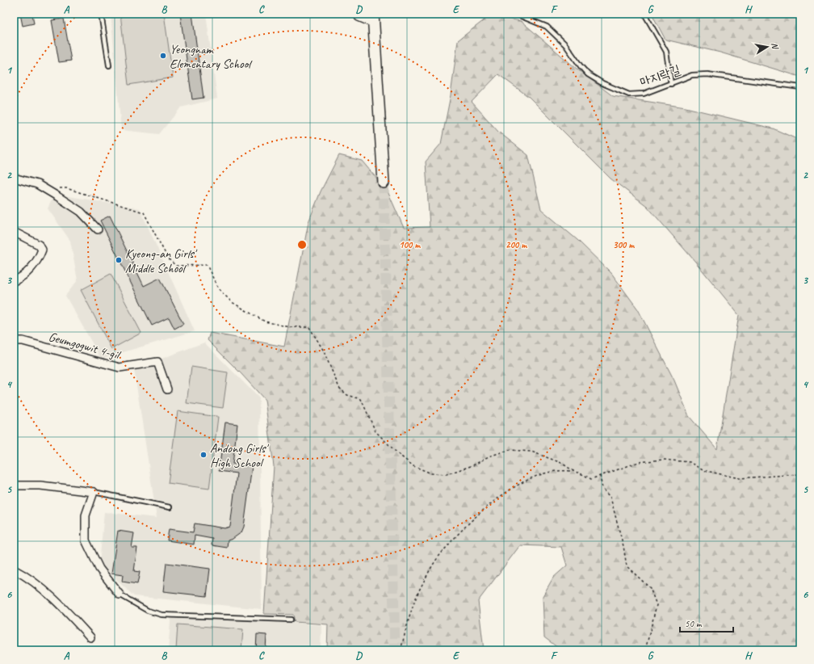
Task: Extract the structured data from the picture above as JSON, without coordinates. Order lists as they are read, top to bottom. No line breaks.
{"streets":{"street":["Geumgogwit 4-gil"],"lane":["마지락길"]},"places":["Yeongnam Elementary School","Kyeong-an Girls' Middle School","Andong Girls' High School"],"scale_bar":"50 m","north":"right","grid":{"columns":["A","B","C","D","E","F","G","H"],"rows":["1","2","3","4","5","6"]},"rings":["100 m","200 m","300 m"]}
